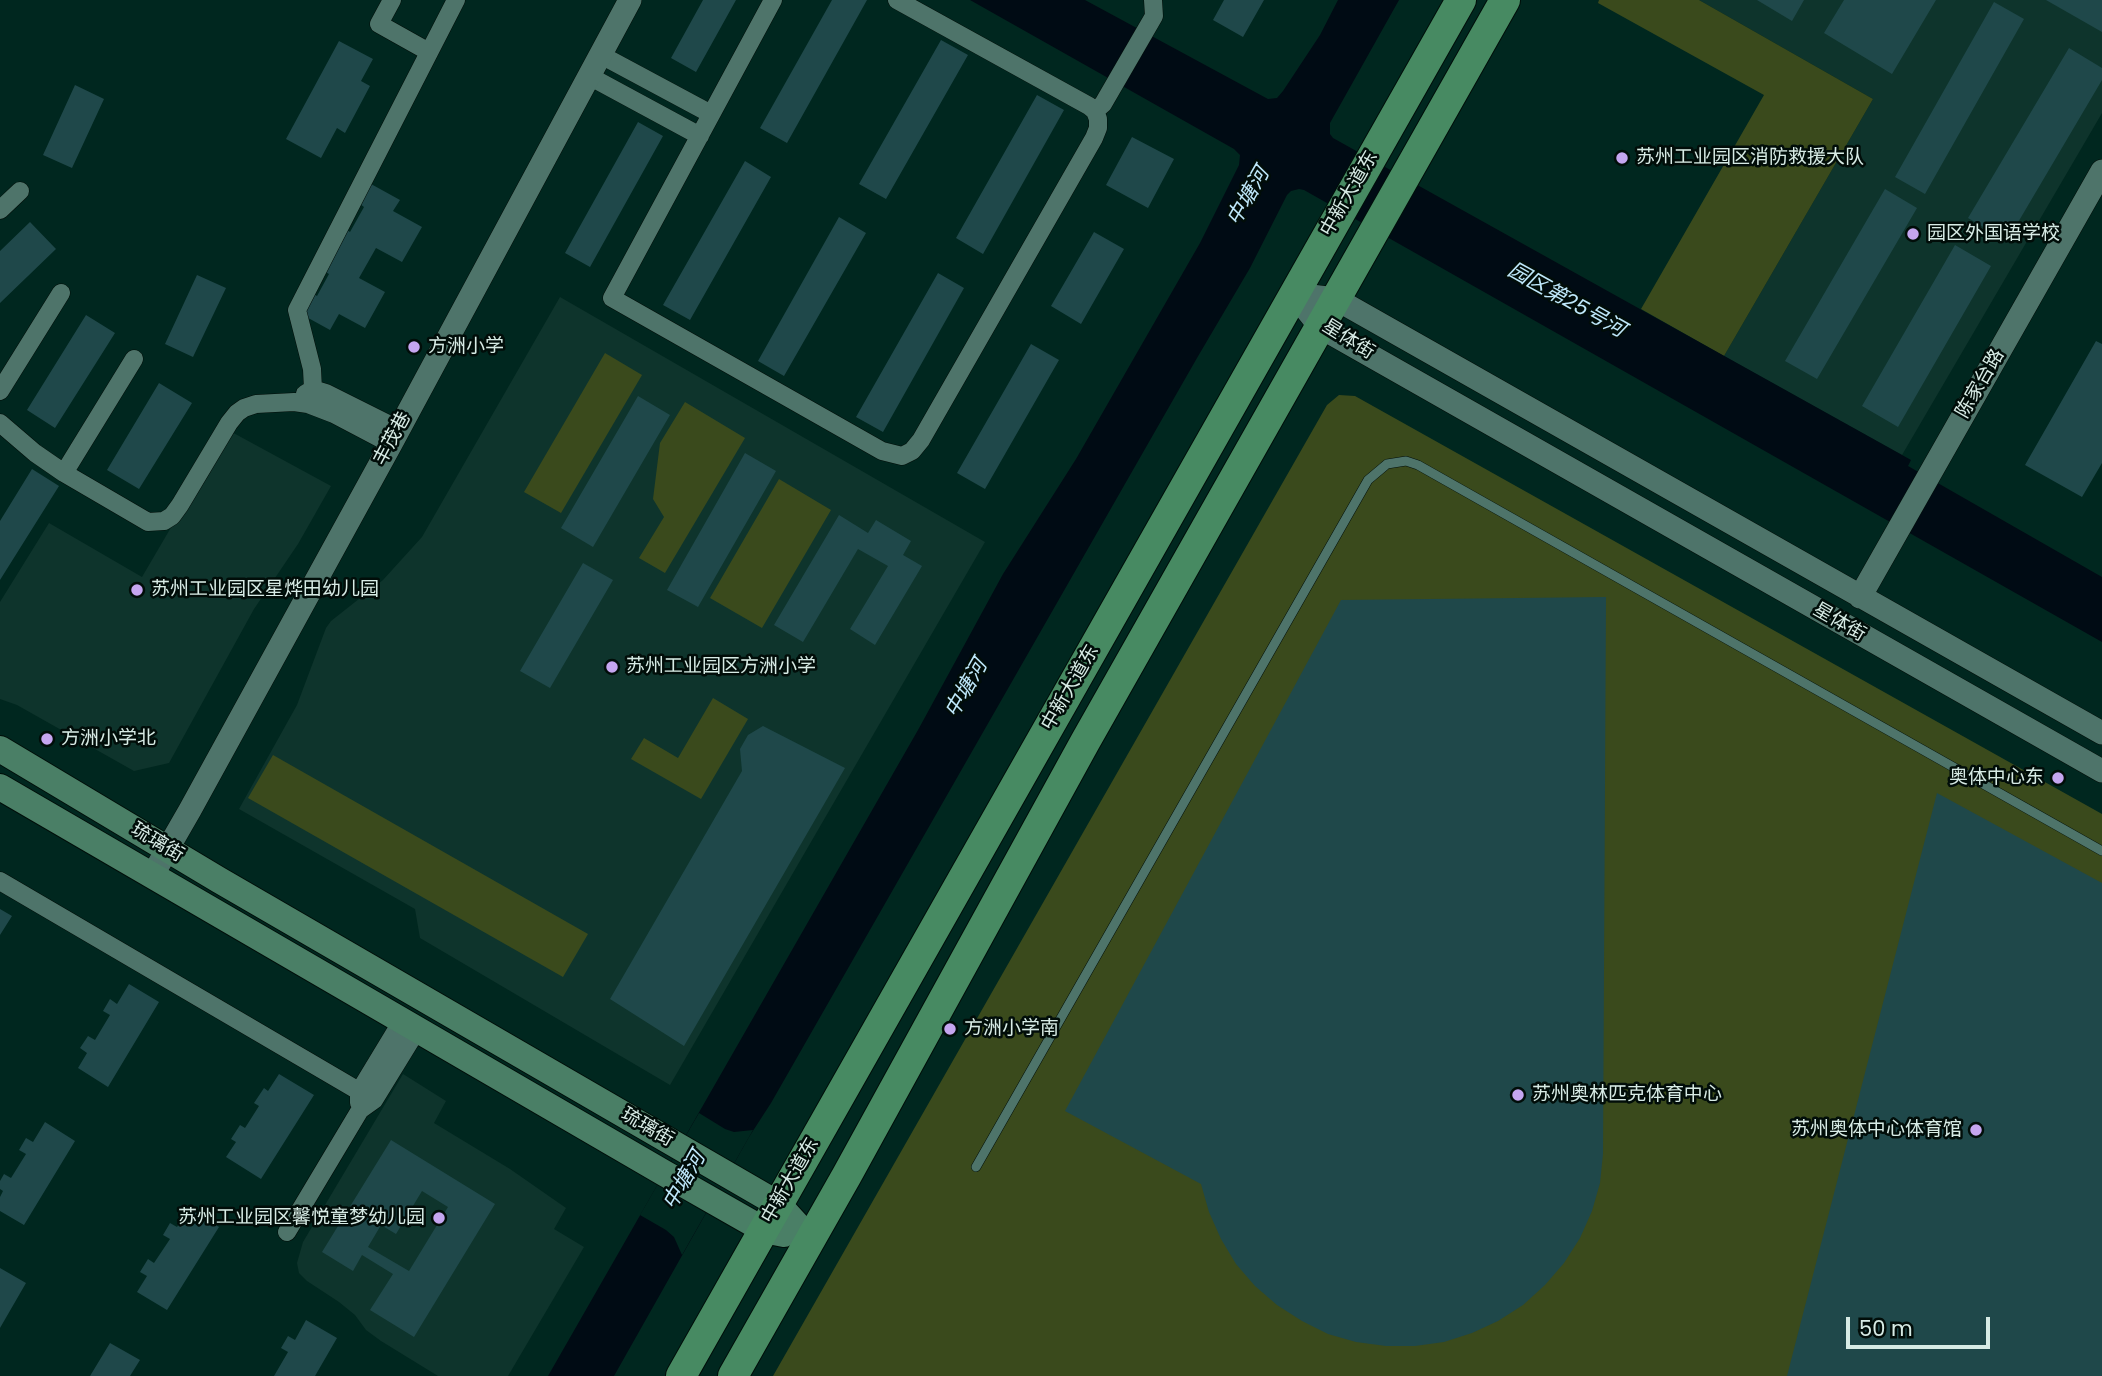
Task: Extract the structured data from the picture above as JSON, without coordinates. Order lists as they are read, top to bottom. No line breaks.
{"streets":{"main road":["中新大道东","琉璃街"],"street":["星体街","陈家台路","丰茂巷"]},"crossings":[["中新大道东","星体街"],["中新大道东","琉璃街"],["星体街","陈家台路"],["丰茂巷","琉璃街"]],"water":["中塘河","园区第25号河"],"places":["苏州工业园区消防救援大队","园区外国语学校","方洲小学","苏州工业园区星烨田幼儿园","苏州工业园区方洲小学","方洲小学北","奥体中心东","方洲小学南","苏州奥林匹克体育中心","苏州奥体中心体育馆","苏州工业园区馨悦童梦幼儿园"],"scale_bar":"50 m"}
